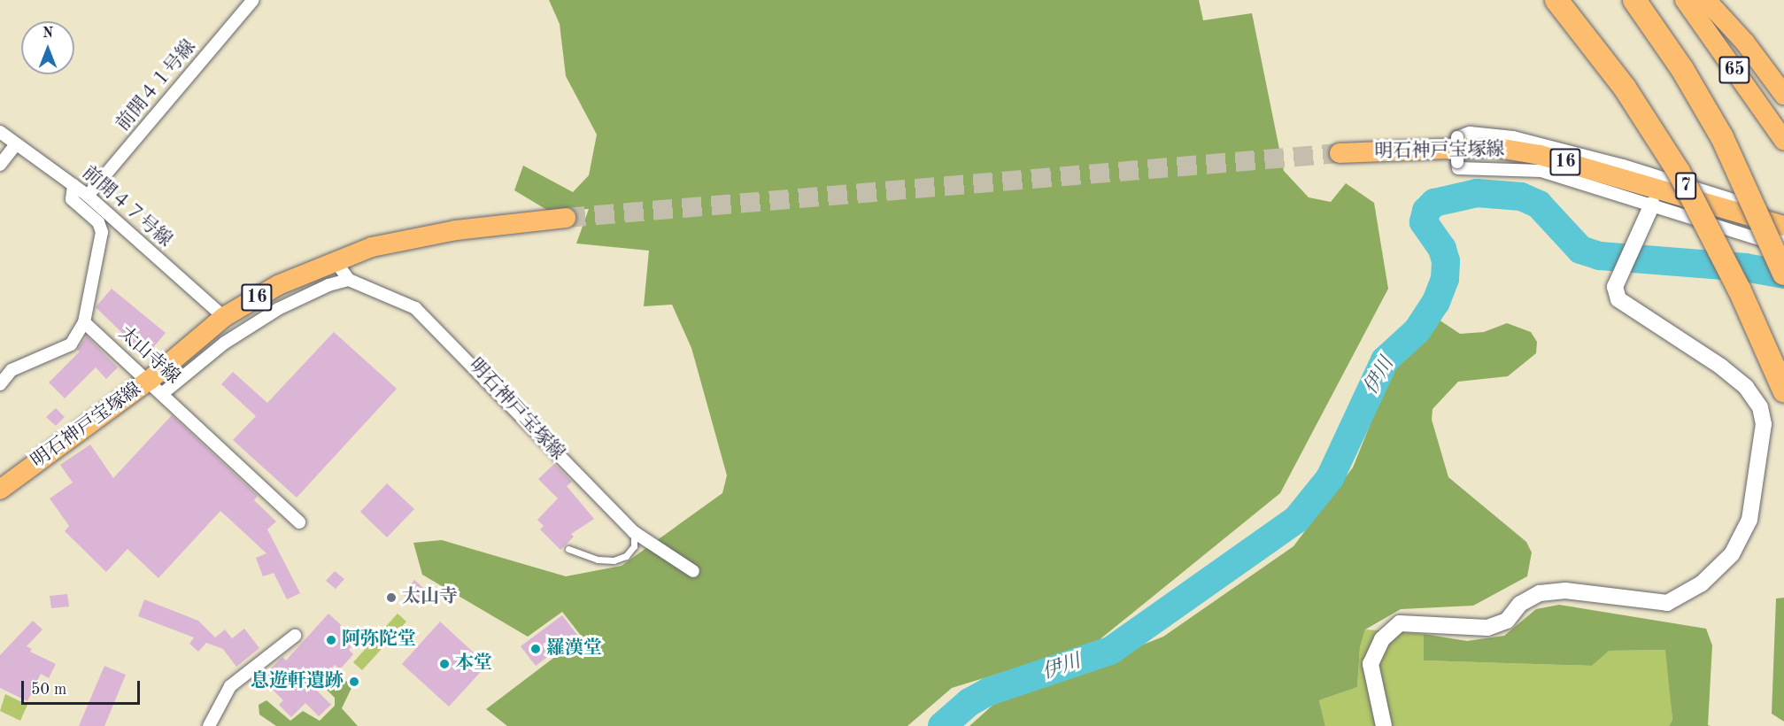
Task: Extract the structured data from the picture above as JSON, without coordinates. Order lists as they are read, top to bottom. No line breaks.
{"streets":{"highway":["7"],"main road":["65","明石神戸宝塚線","16"],"street":["前開４１号線","前開４７号線","太山寺線"]},"crossings":[["前開４１号線","前開４７号線"],["明石神戸宝塚線","前開４７号線"],["明石神戸宝塚線","太山寺線"]],"water":["伊川"],"places":["太山寺","阿弥陀堂","羅漢堂","本堂","息遊軒遺跡"],"scale_bar":"50 m","north":"top"}
